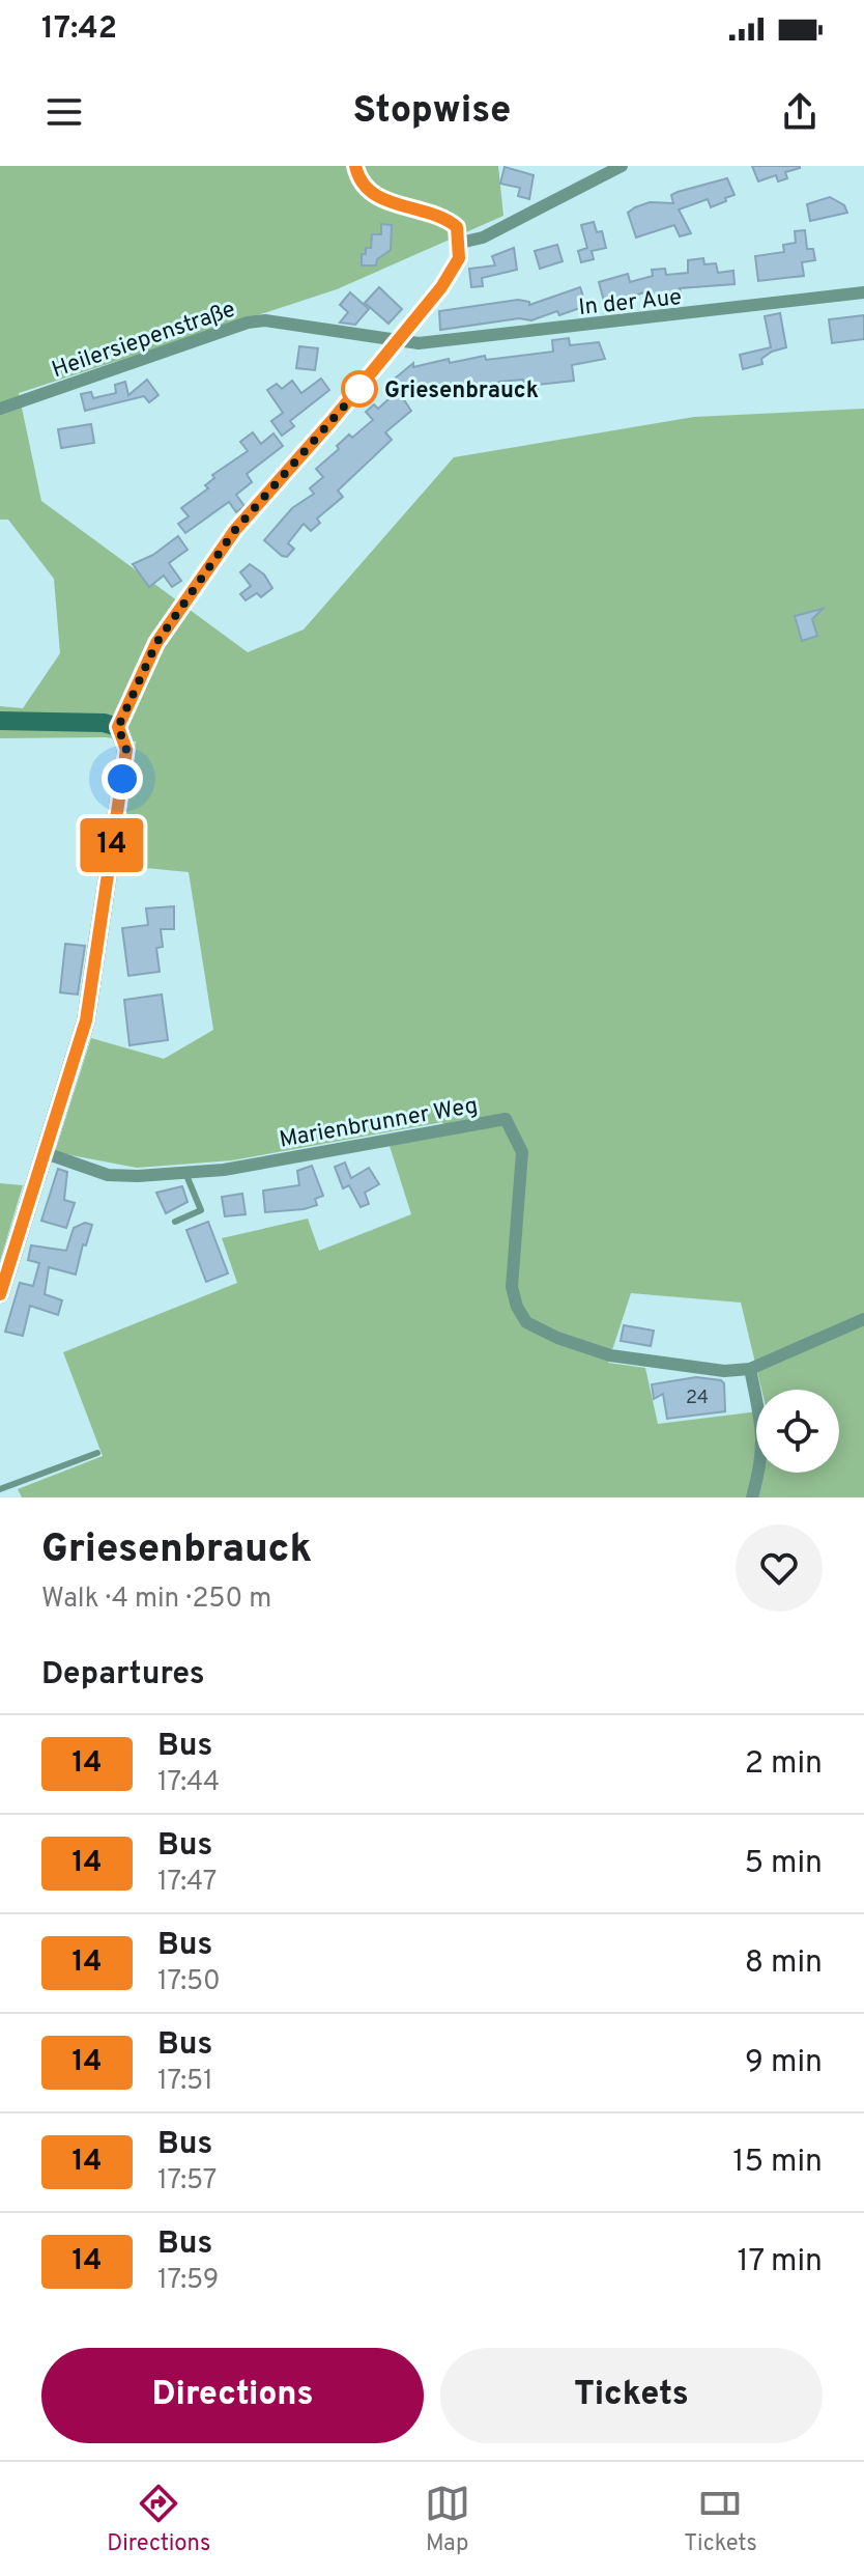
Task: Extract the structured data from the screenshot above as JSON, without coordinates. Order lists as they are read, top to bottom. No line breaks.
{"streets":{"street":["In der Aue","Heilersiepenstraße","Marienbrunner Weg"]},"crossings":[["In der Aue","Heilersiepenstraße"]],"places":["Griesenbrauck"],"lines":["bus line 14"],"house_numbers":["24"],"page":{"status":"17:42","header":"Stopwise","on_map":"14","heading":[["Griesenbrauck","Walk · 4 min · 250 m"],"Departures"],"list":[{"mark":"14","name":"Bus","note":"17:44","value":"2 min"},{"mark":"14","name":"Bus","note":"17:47","value":"5 min"},{"mark":"14","name":"Bus","note":"17:50","value":"8 min"},{"mark":"14","name":"Bus","note":"17:51","value":"9 min"},{"mark":"14","name":"Bus","note":"17:57","value":"15 min"},{"mark":"14","name":"Bus","note":"17:59","value":"17 min"}],"buttons":["Directions","Tickets"],"tabs":["Directions","Map","Tickets"]}}
